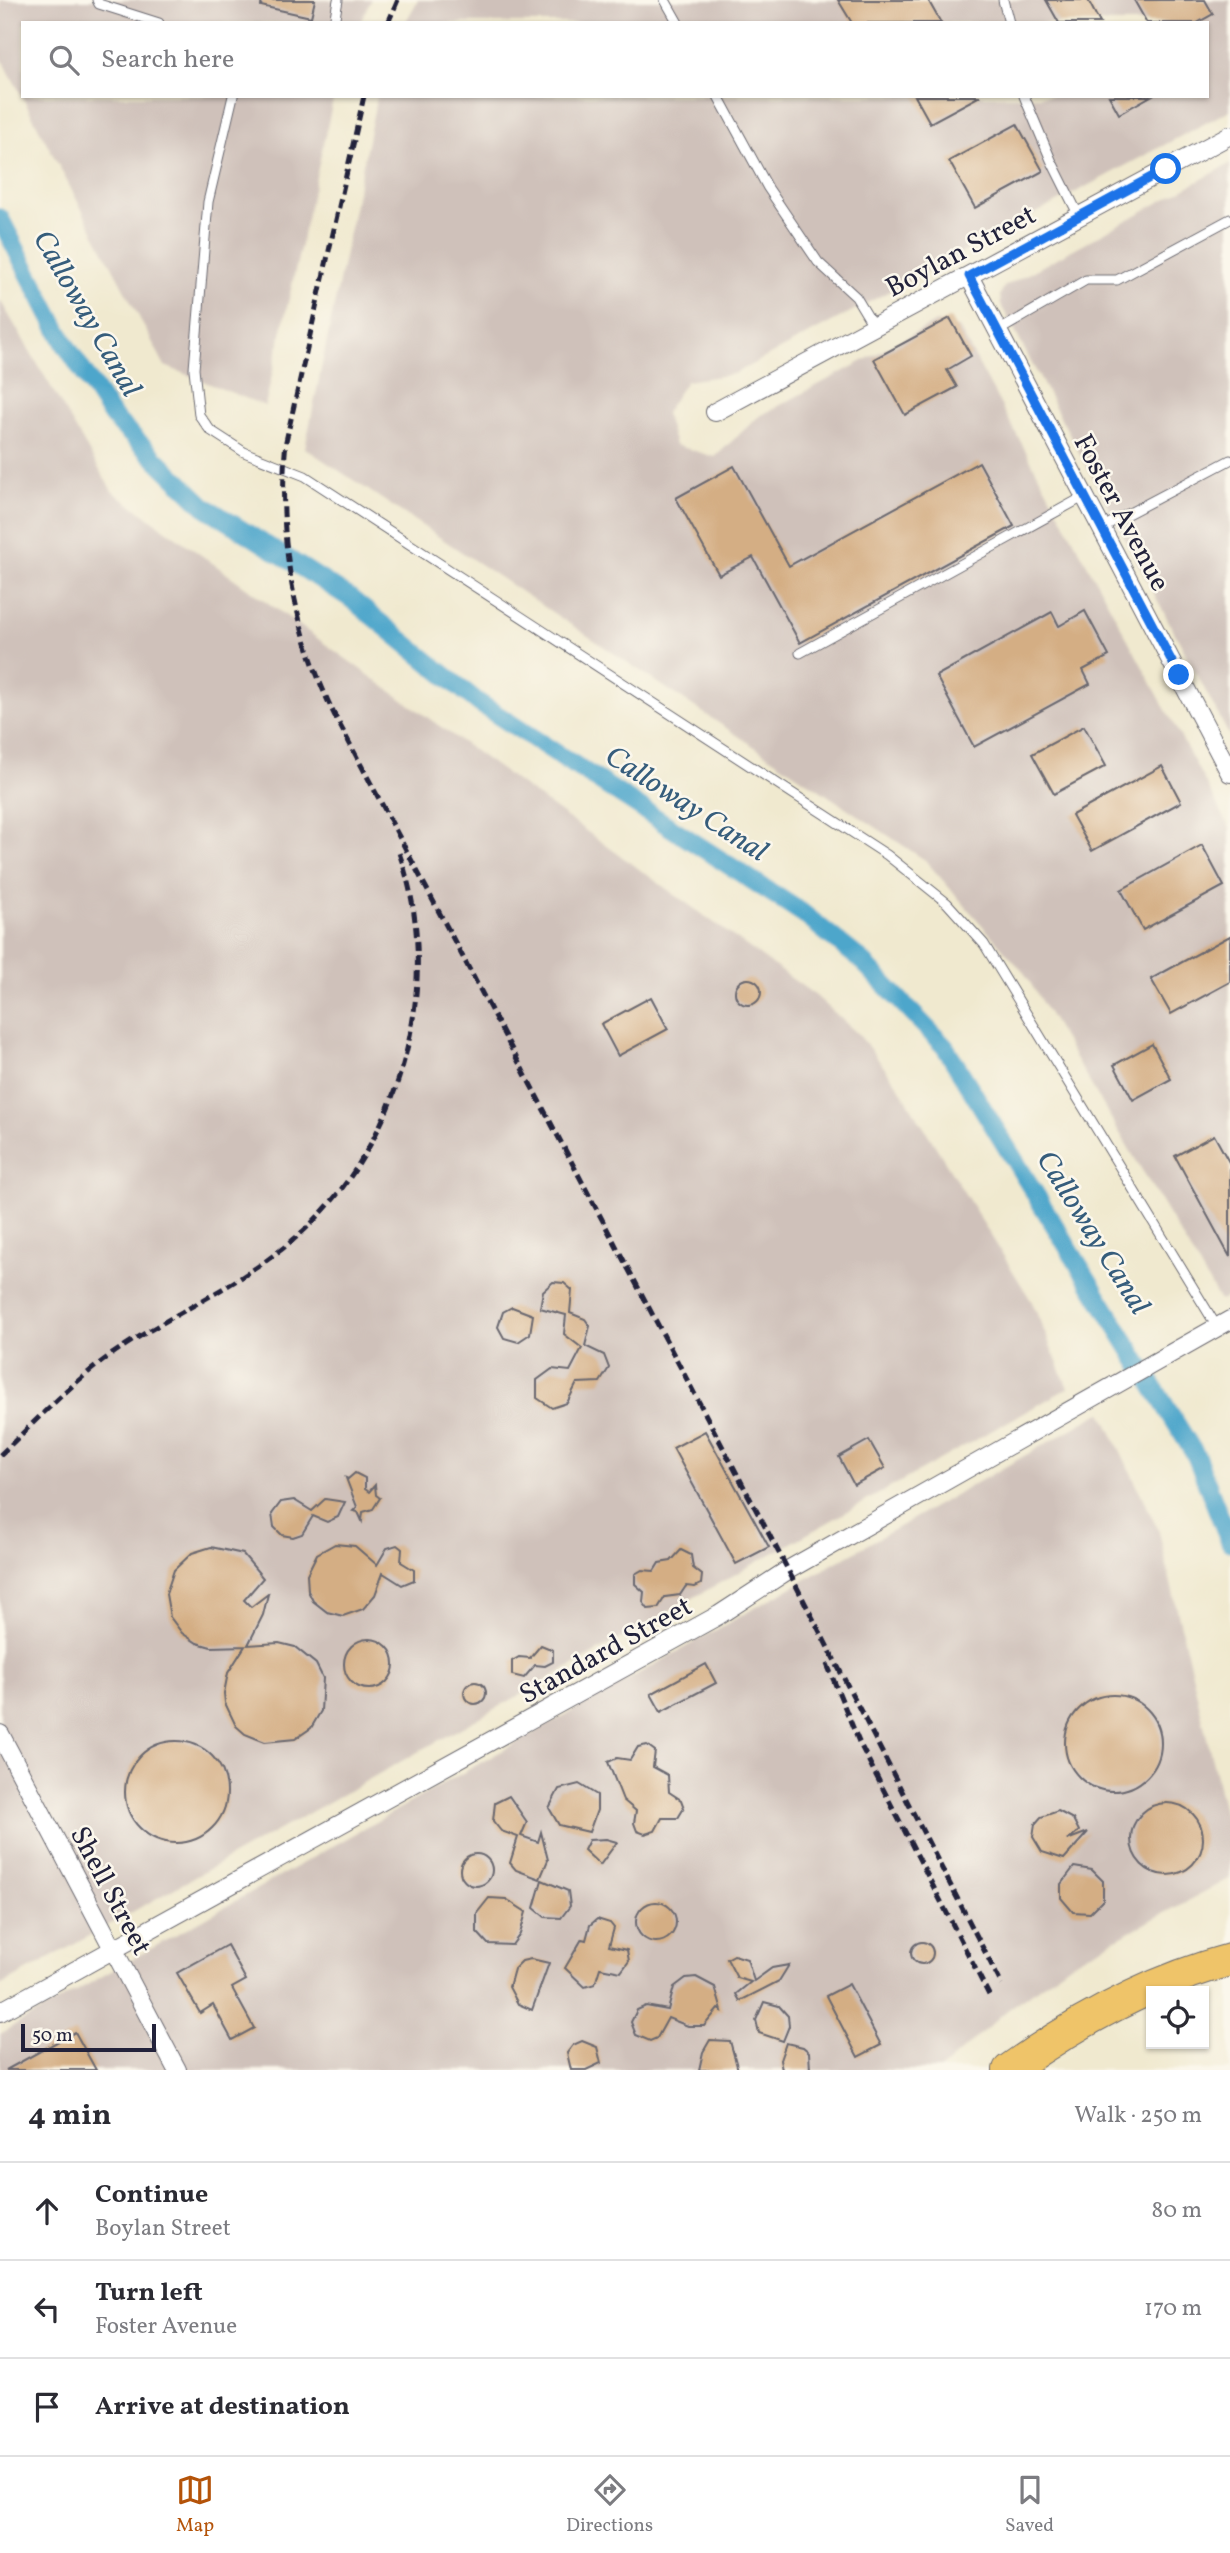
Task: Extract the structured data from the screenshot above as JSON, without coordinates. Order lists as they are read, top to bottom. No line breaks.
{"streets":{"street":["Boylan Street","Foster Avenue","Standard Street","Shell Street"]},"crossings":[["Boylan Street","Foster Avenue"],["Standard Street","Shell Street"]],"water":["Calloway Canal"],"scale_bar":"50 m","page":{"search":"Search here","scale":"50 m","heading":["4 min","Walk · 250 m"],"list":[["Continue","Boylan Street","80 m"],["Turn left","Foster Avenue","170 m"],"Arrive at destination"],"nav":["Map","Directions","Saved"]}}
